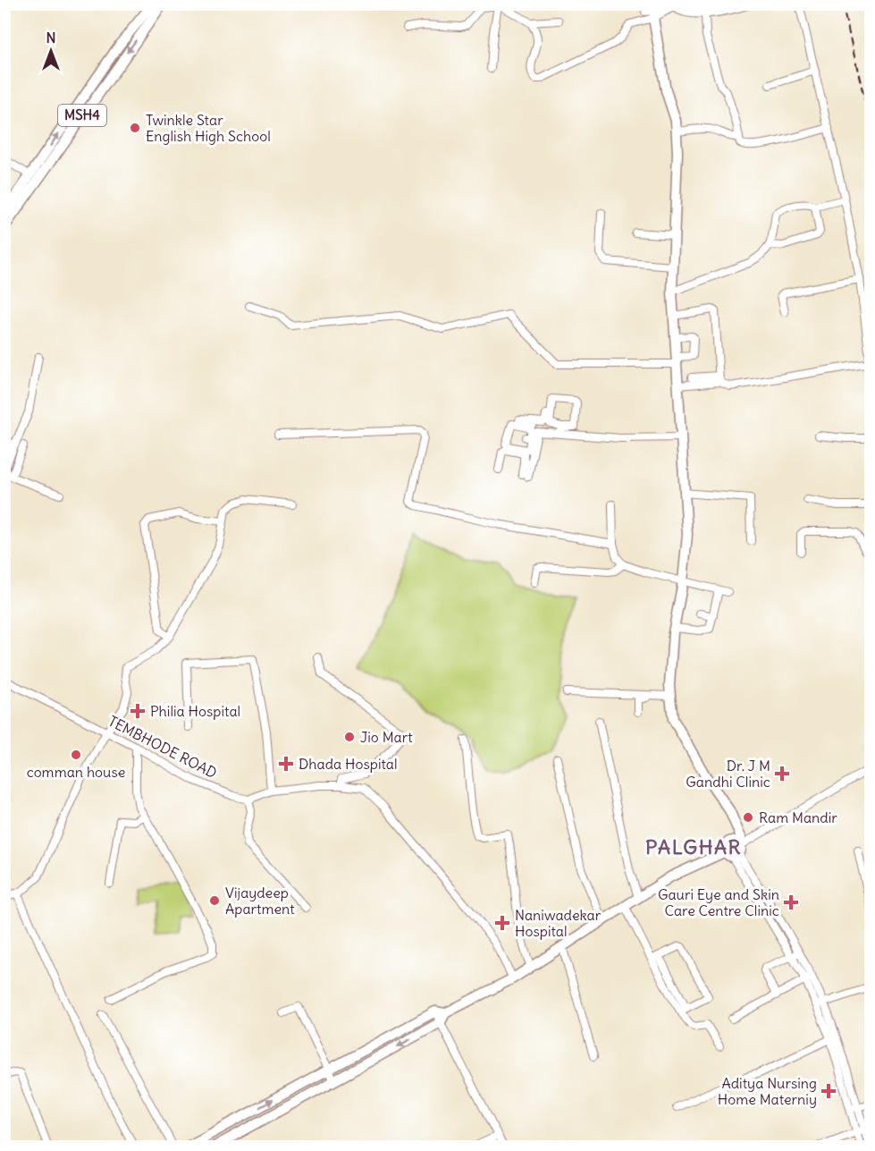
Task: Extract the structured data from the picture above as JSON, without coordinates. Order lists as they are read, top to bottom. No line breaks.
{"streets":{"main road":["MSH4"],"street":["TEMBHODE ROAD"]},"districts":["PALGHAR"],"places":{"other":["Twinkle Star English High School","Jio Mart","comman house","Ram Mandir","Vijaydeep Apartment"],"health":["Philia Hospital","Dhada Hospital","Dr. J M Gandhi Clinic","Gauri Eye and Skin Care Centre Clinic","Naniwadekar Hospital","Aditya Nursing Home Materniy"]},"north":"top"}
